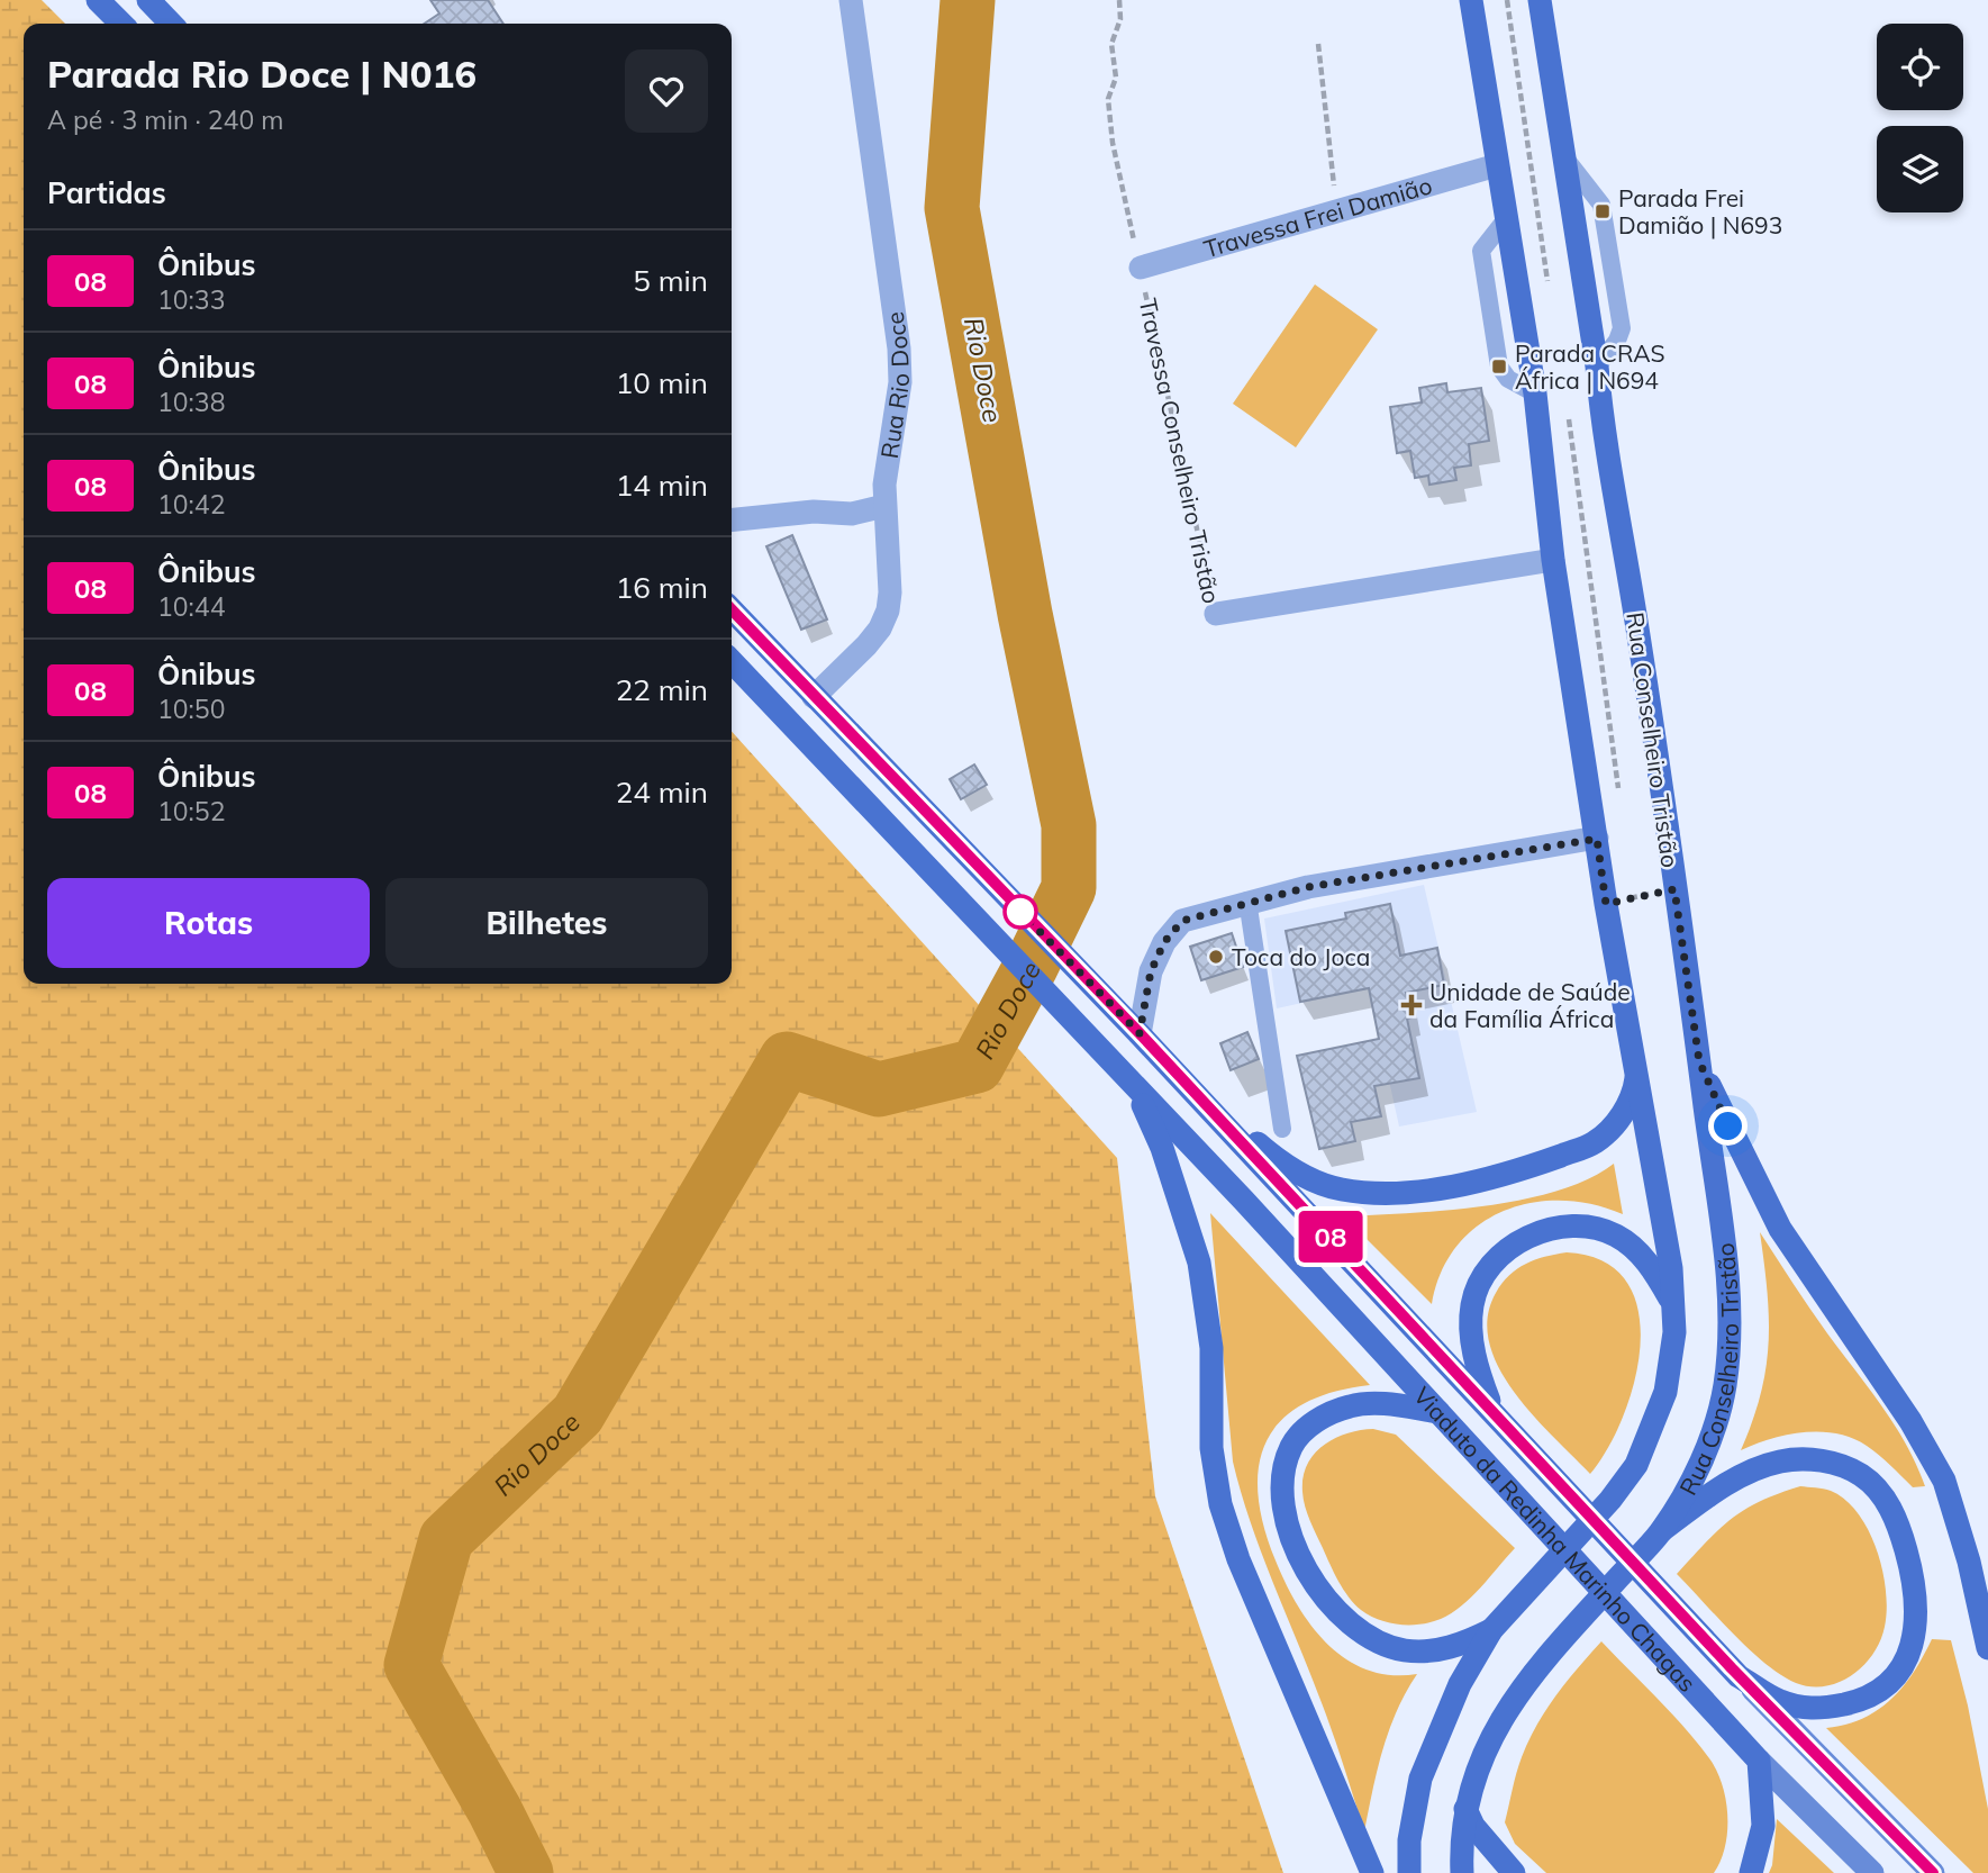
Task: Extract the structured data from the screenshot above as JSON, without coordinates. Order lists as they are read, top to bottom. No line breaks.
{"streets":{"main road":["Rua Conselheiro Tristão","Viaduto da Redinha Marinho Chagas"],"street":["Travessa Frei Damião","Rua Rio Doce","Travessa Conselheiro Tristão"]},"crossings":[["Travessa Frei Damião","Travessa Conselheiro Tristão"],["Travessa Frei Damião","Rua Conselheiro Tristão"],["Travessa Conselheiro Tristão","Rua Conselheiro Tristão"]],"water":["Rio Doce"],"places":{"transit":["Parada Frei Damião | N693","Parada CRAS África | N694"],"other":["Toca do Joca"],"health":["Unidade de Saúde da Família África"]},"lines":["bus line 08"],"page":{"on_map":"08","heading":[["Parada Rio Doce | N016","A pé · 3 min · 240 m"],"Partidas"],"list":[{"mark":"08","name":"Ônibus","note":"10:33","value":"5 min"},{"mark":"08","name":"Ônibus","note":"10:38","value":"10 min"},{"mark":"08","name":"Ônibus","note":"10:42","value":"14 min"},{"mark":"08","name":"Ônibus","note":"10:44","value":"16 min"},{"mark":"08","name":"Ônibus","note":"10:50","value":"22 min"},{"mark":"08","name":"Ônibus","note":"10:52","value":"24 min"}],"buttons":["Rotas","Bilhetes"]}}
